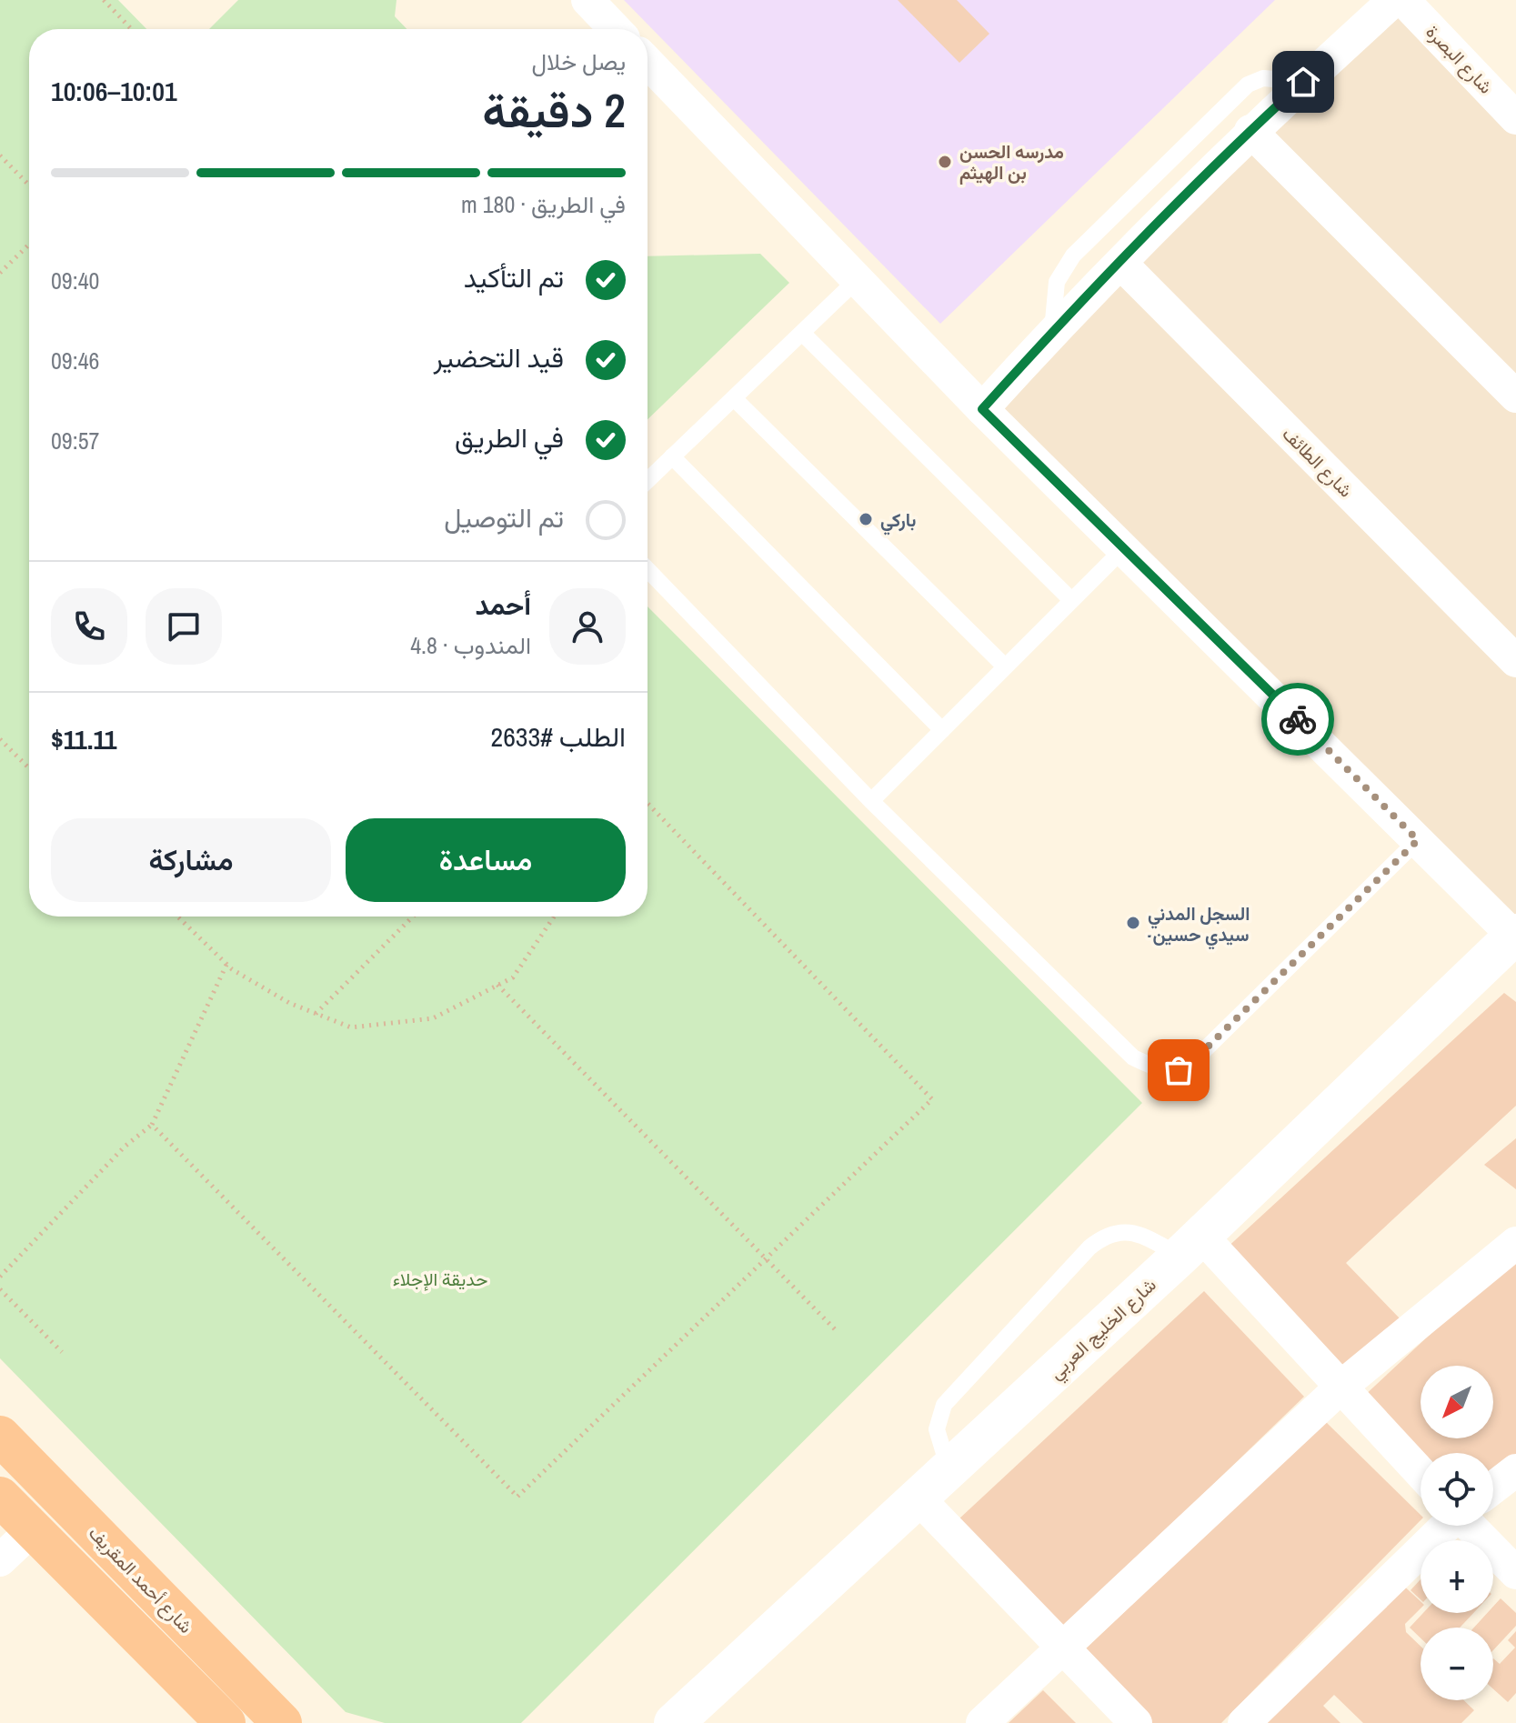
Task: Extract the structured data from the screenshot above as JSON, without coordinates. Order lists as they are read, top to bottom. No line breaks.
{"streets":{"highway":["شارع أحمد المقريف"],"main road":["شارع الخليج العربي"],"street":["شارع البصرة","شارع الطائف"]},"parks":["حديقة الإجلاء"],"places":["مدرسه الحسن بن الهيثم","باركي","السجل المدني -سيدي حسين"],"north":"bottom left","page":{"heading":["2 دقيقة","يصل خلال","10:01–10:06"],"panel":["أحمد","المندوب · 4.8","الطلب #2633","$11.11"],"bar":"في الطريق · 180 m","list":[["تم التأكيد","09:40"],["قيد التحضير","09:46"],["في الطريق","09:57"],"تم التوصيل"],"buttons":["مساعدة","مشاركة"],"map_buttons":["+","−"]}}
